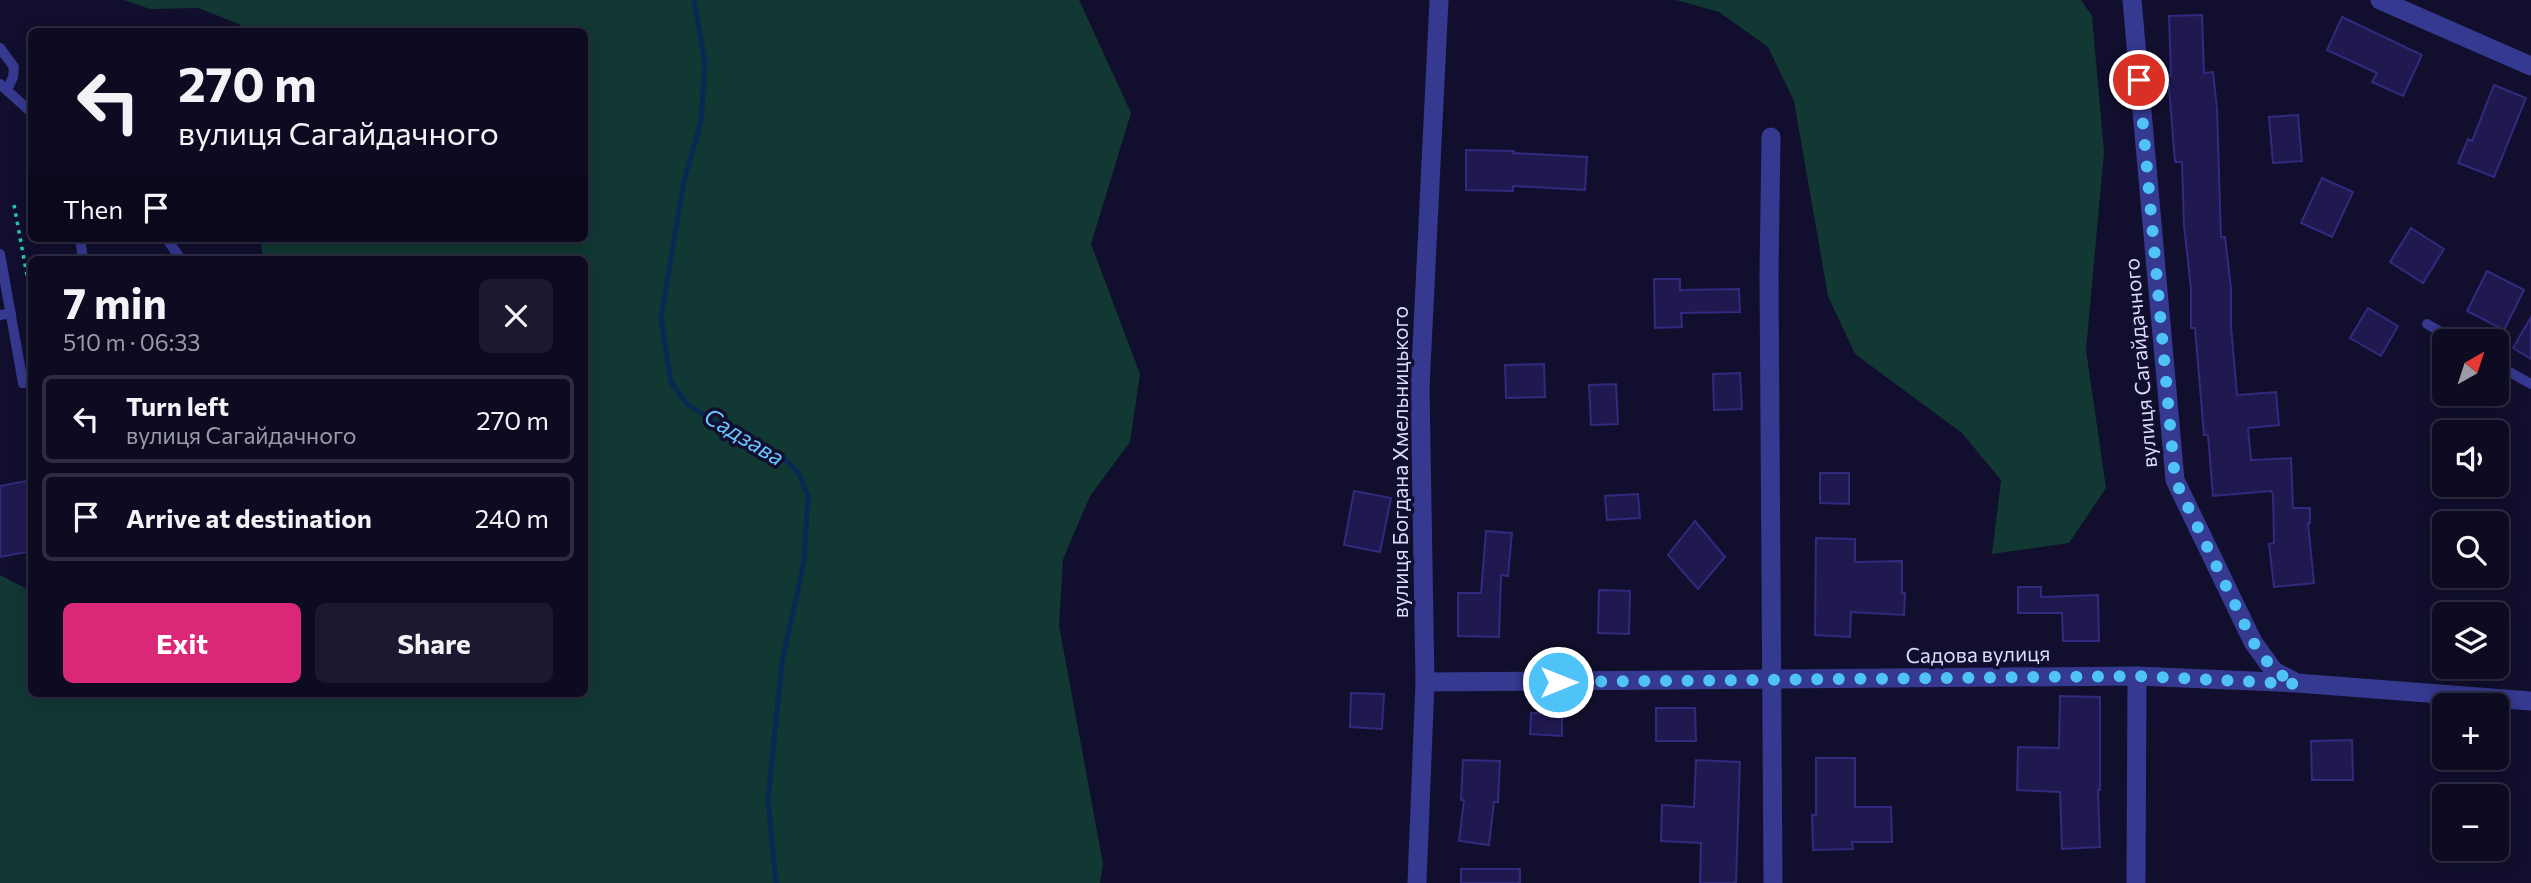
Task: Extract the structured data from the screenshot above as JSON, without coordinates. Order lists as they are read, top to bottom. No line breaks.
{"streets":{"street":["вулиця Сагайдачного","вулиця Богдана Хмельницького","Садова вулиця"]},"crossings":[["вулиця Сагайдачного","Садова вулиця"],["вулиця Богдана Хмельницького","Садова вулиця"]],"water":["Садзава"],"north":"top right","page":{"turn":["270 m","вулиця Сагайдачного"],"then":"Then","heading":["7 min","510 m · 06:33"],"map_buttons":["+","−"],"list":[{"name":"Turn left","note":"вулиця Сагайдачного","value":"270 m"},{"name":"Arrive at destination","value":"240 m"}],"buttons":["Exit","Share"]}}
